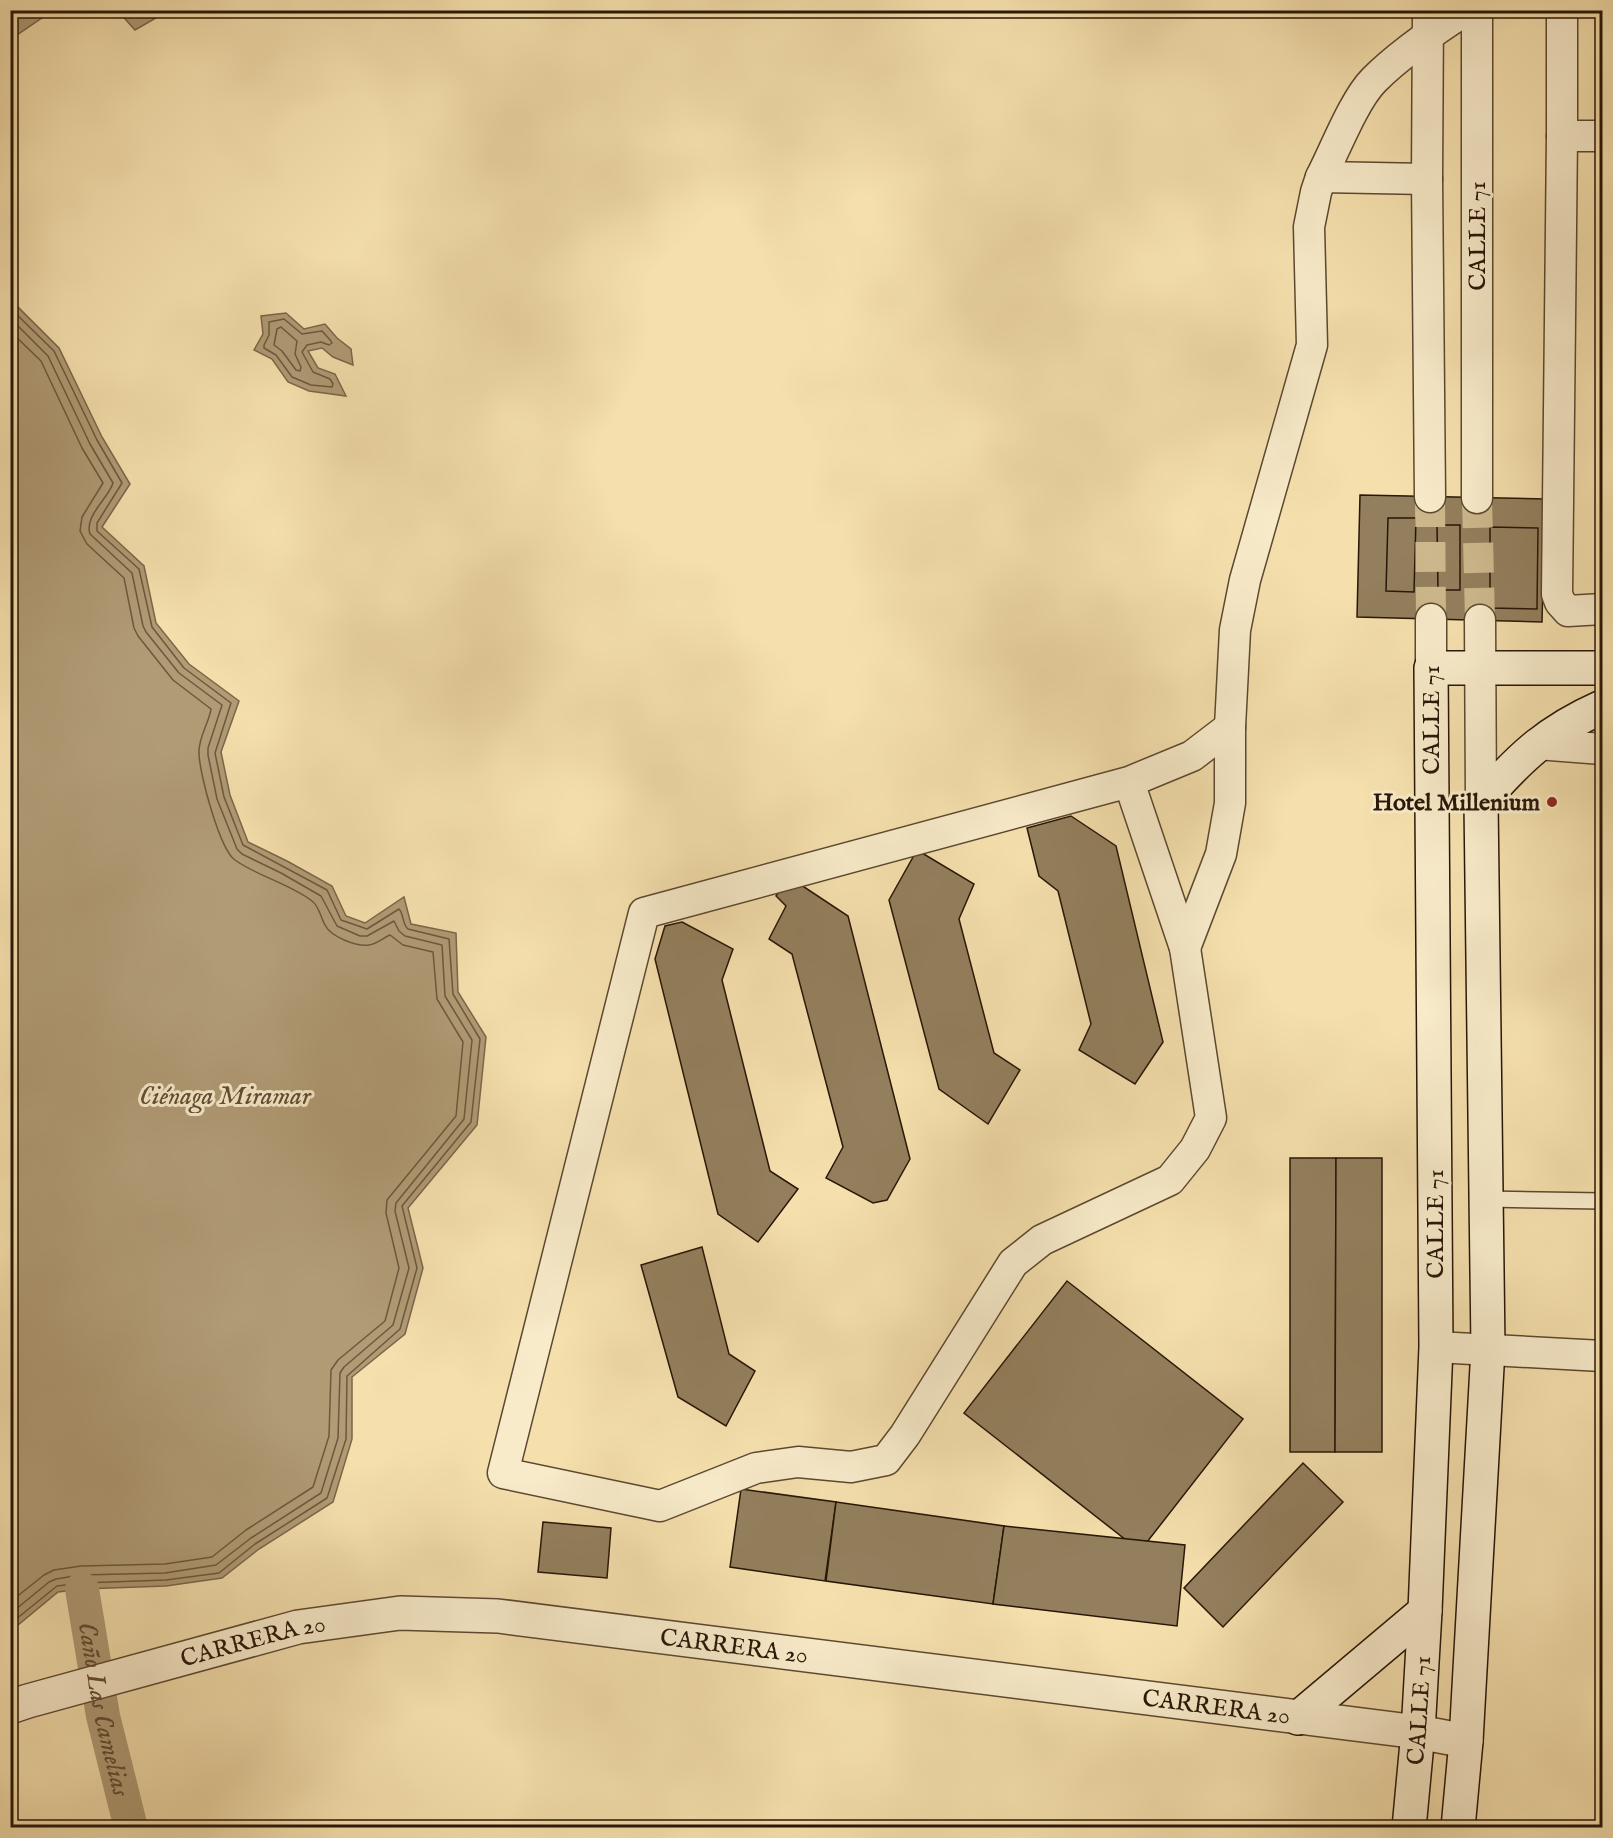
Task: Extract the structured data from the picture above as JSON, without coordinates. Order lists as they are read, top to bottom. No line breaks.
{"streets":{"main road":["CALLE 71","CARRERA 20"]},"crossings":[["CALLE 71","CARRERA 20"]],"water":["Ciénaga Miramar","Caño Las Camelias"],"places":["Hotel Millenium"]}
